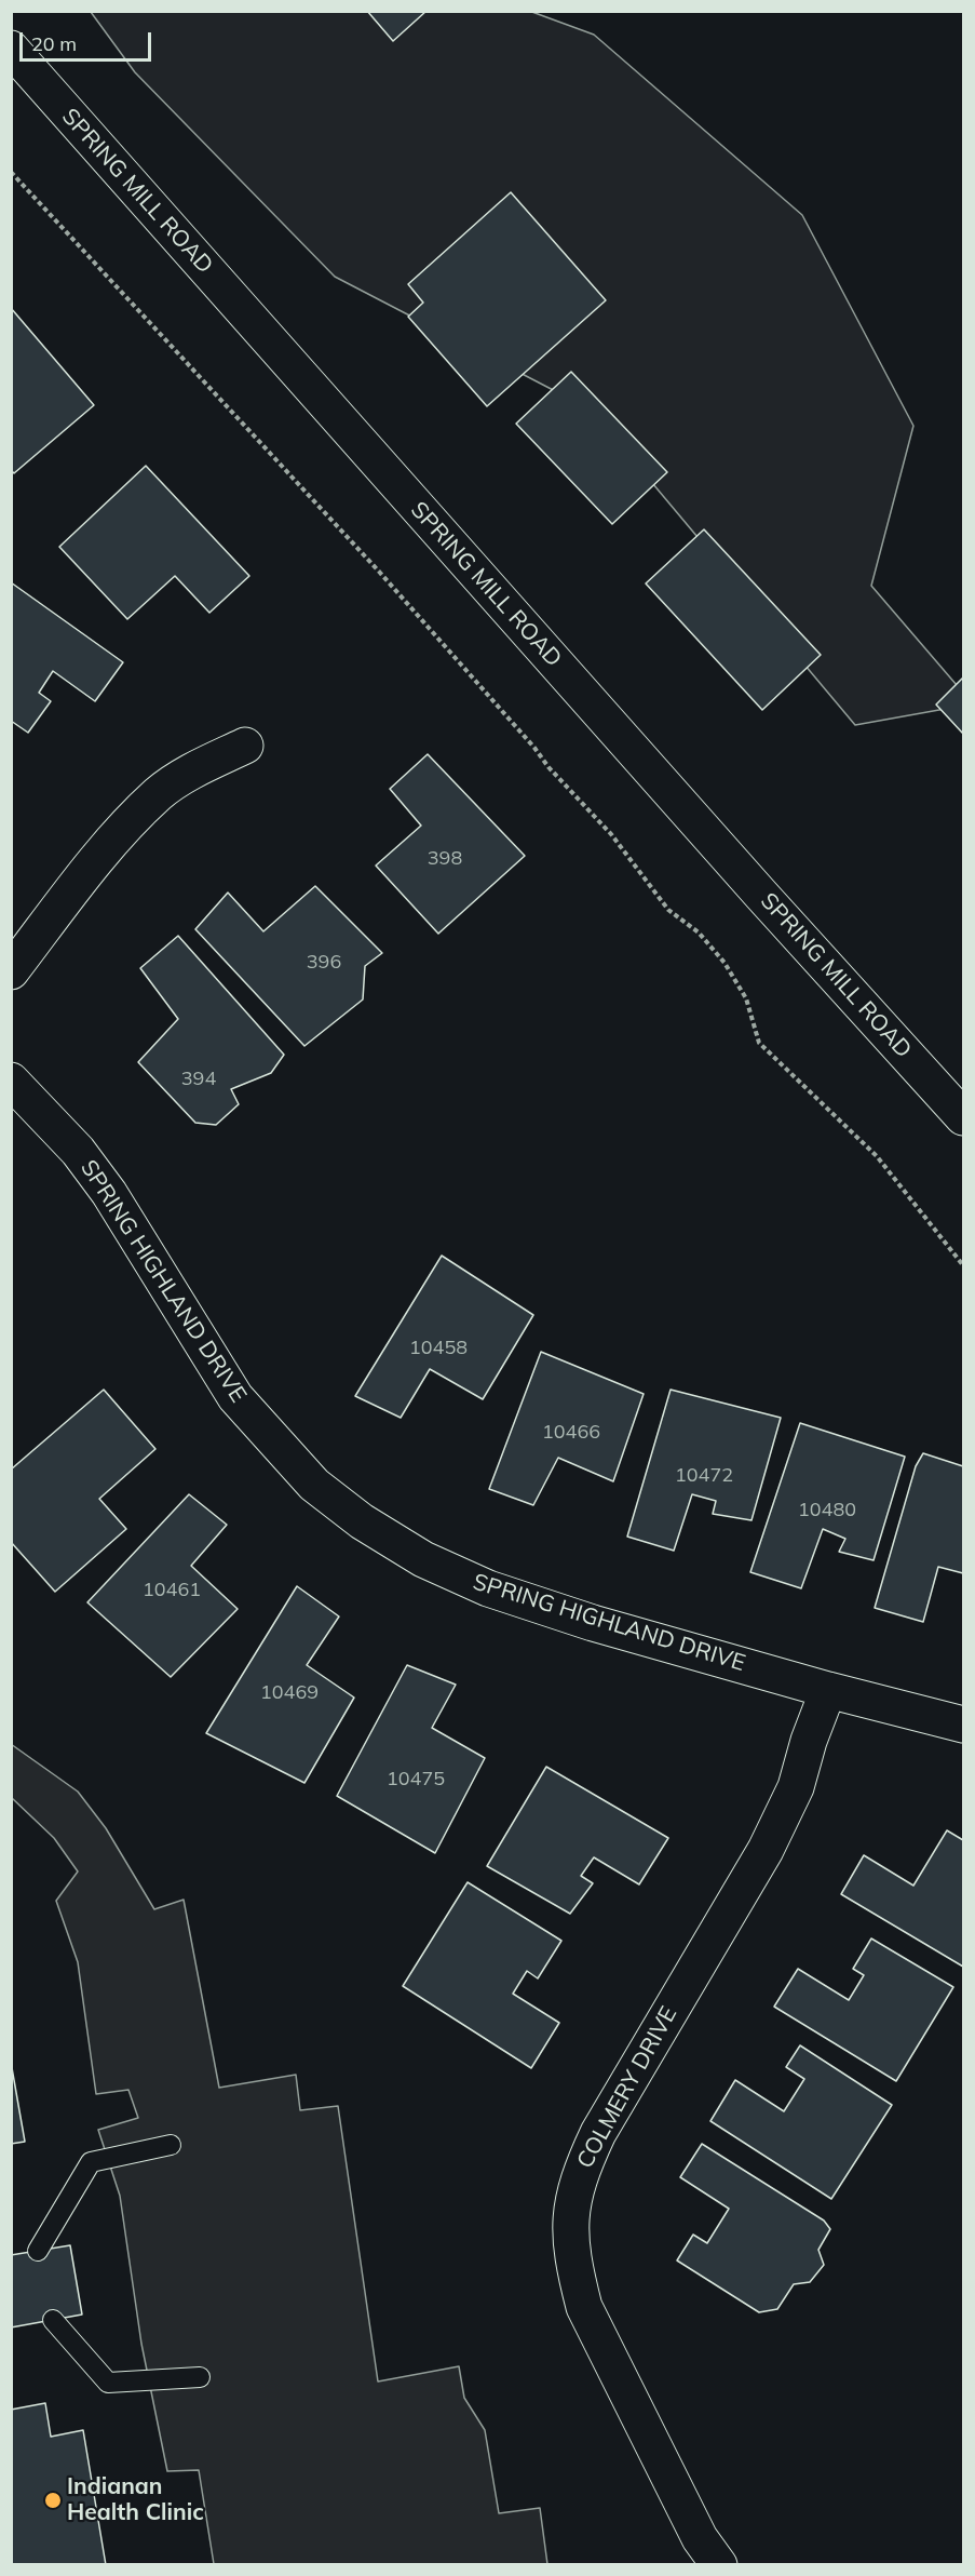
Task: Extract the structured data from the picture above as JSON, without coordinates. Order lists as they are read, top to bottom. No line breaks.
{"streets":{"street":["SPRING MILL ROAD","SPRING HIGHLAND DRIVE","COLMERY DRIVE"]},"crossings":[["SPRING HIGHLAND DRIVE","COLMERY DRIVE"]],"places":["Indianan Health Clinic"],"house_numbers":["398","396","394","10458","10466","10472","10480","10461","10469","10475"],"scale_bar":"20 m"}
